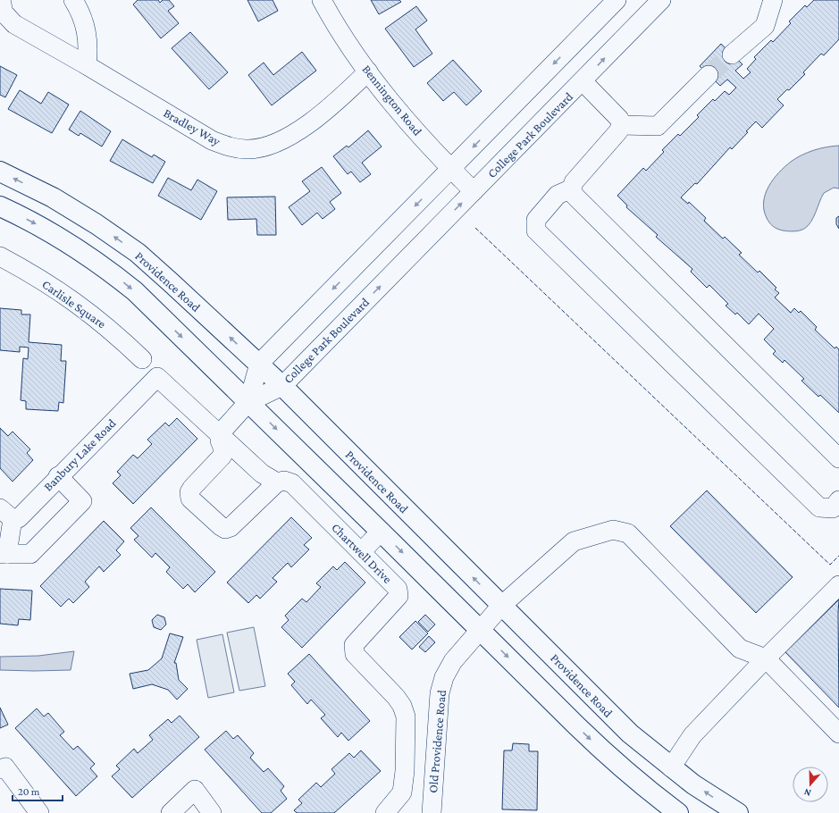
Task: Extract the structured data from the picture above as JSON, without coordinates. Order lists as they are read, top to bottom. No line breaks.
{"streets":{"main road":["Providence Road"],"street":["Bennington Road","Bradley Way","College Park Boulevard","Carlisle Square","Banbury Lake Road","Chartwell Drive","Old Providence Road"]},"crossings":[["Bennington Road","Bradley Way"],["Bennington Road","College Park Boulevard"],["College Park Boulevard","Providence Road"],["Providence Road","Old Providence Road"],["Banbury Lake Road","Chartwell Drive"]],"scale_bar":"20 m","north":"bottom"}
